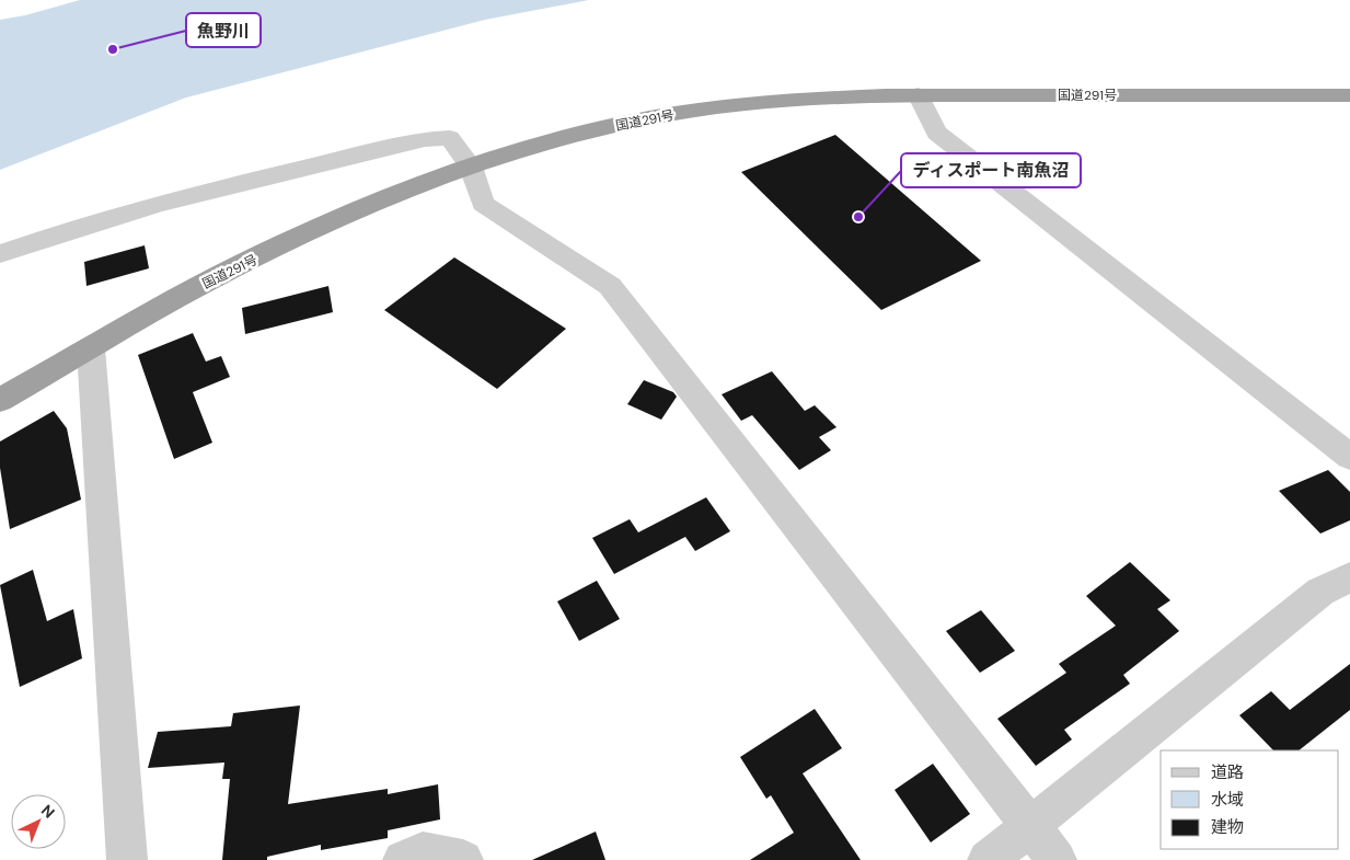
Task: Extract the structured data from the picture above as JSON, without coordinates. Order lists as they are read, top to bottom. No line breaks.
{"streets":{"highway":["国道291号"]},"places":["魚野川","ディスポート南魚沼"],"legend":["道路","水域","建物"],"north":"top right"}
